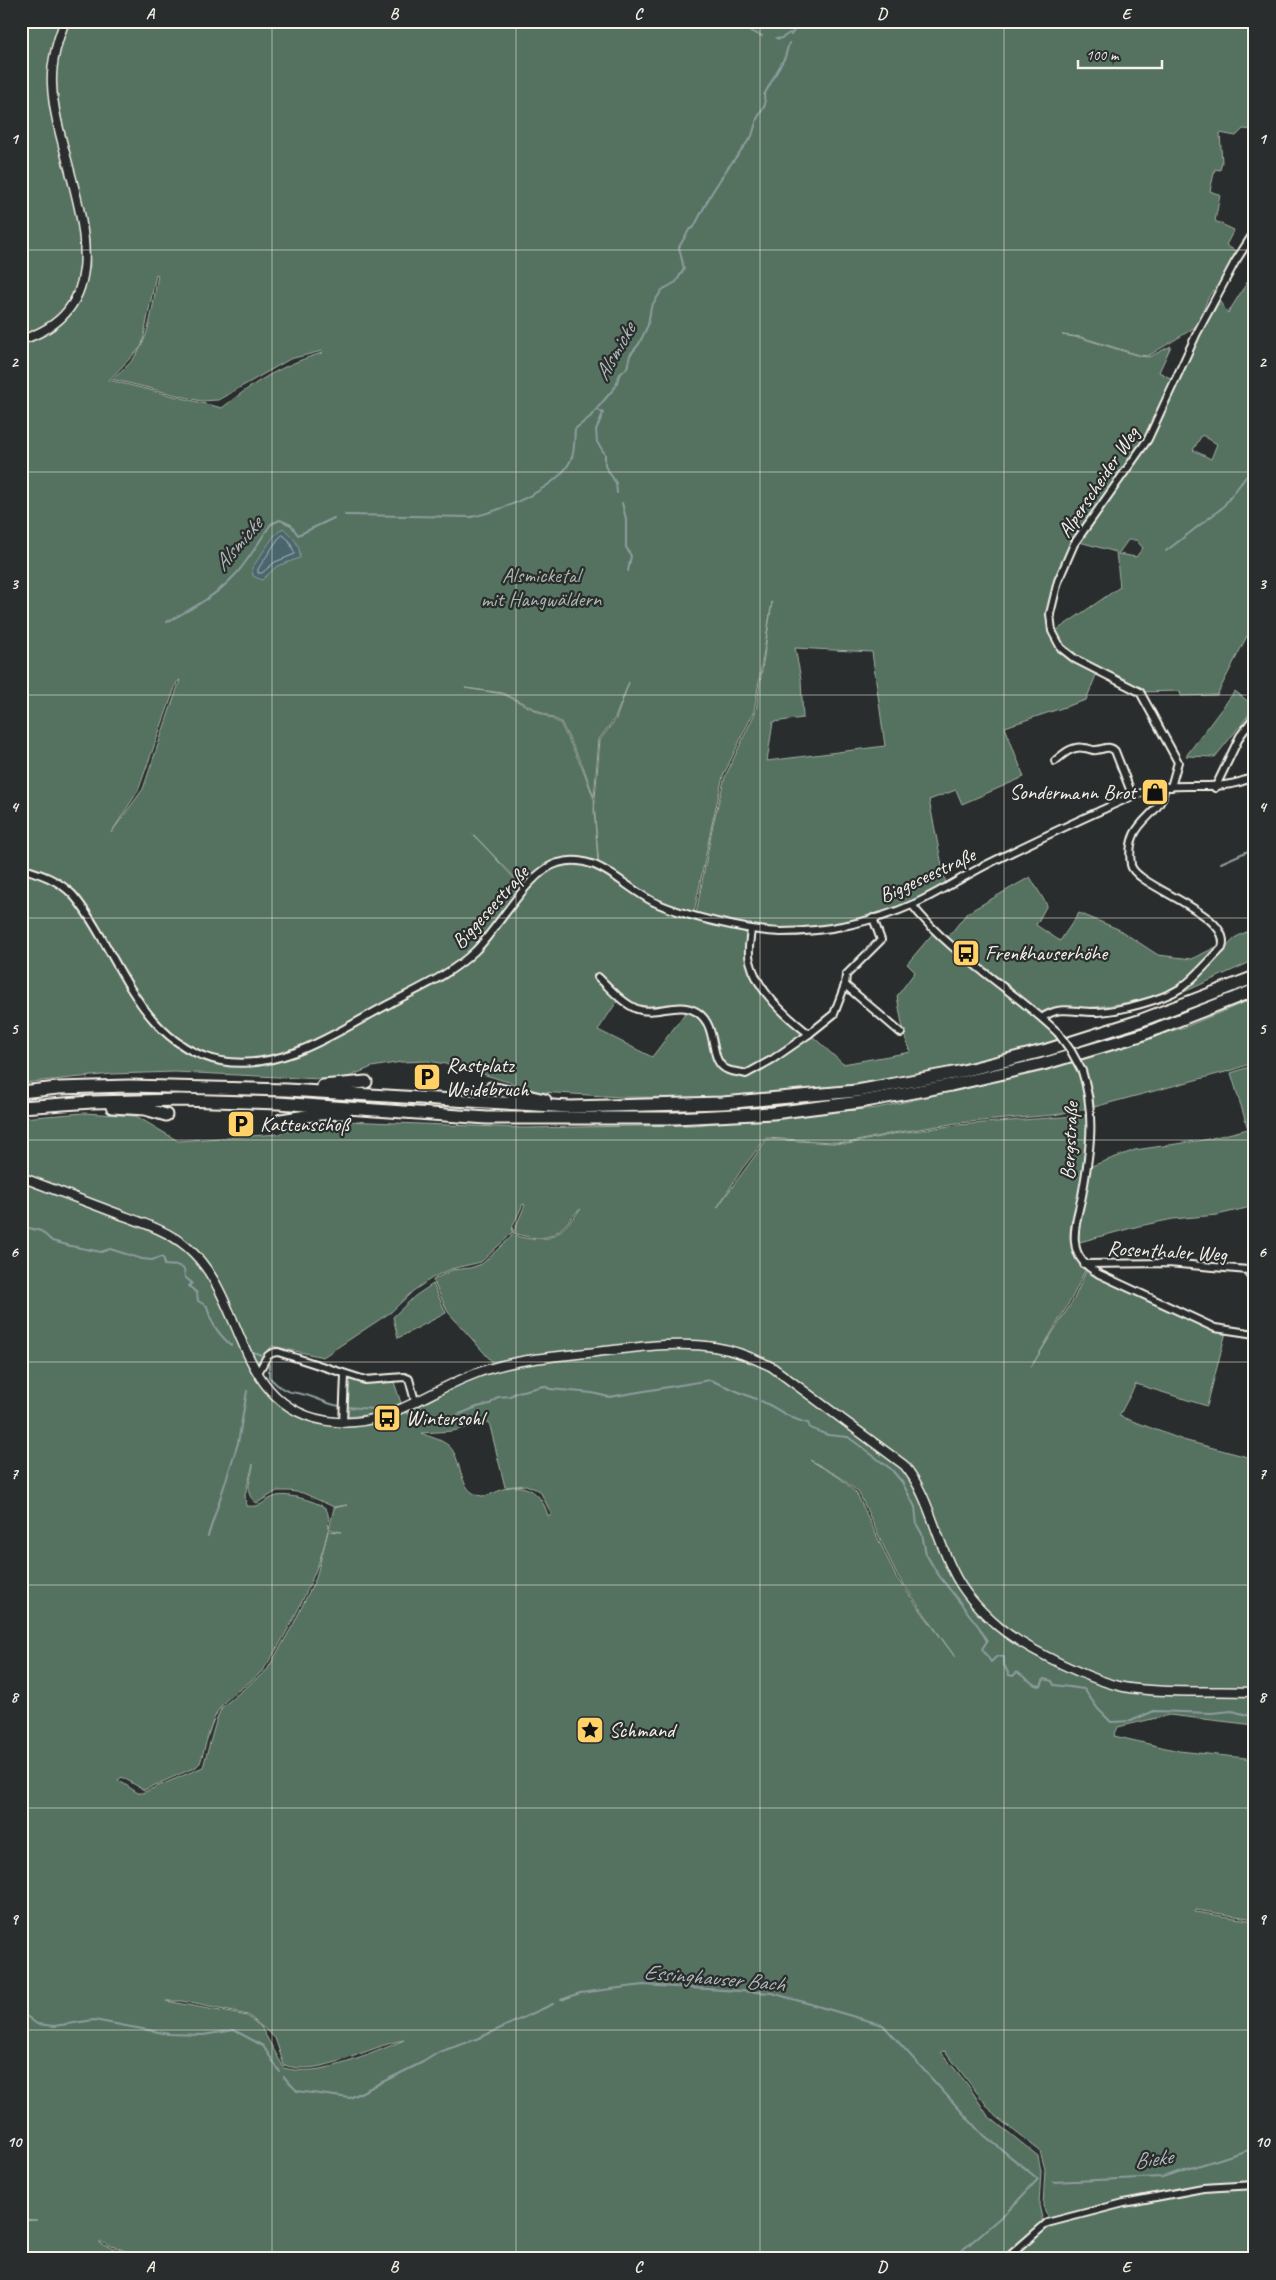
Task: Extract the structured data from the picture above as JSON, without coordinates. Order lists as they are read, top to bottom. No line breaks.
{"streets":{"street":["Alperscheider Weg","Biggeseestraße","Bergstraße","Rosenthaler Weg"]},"crossings":[["Alperscheider Weg","Biggeseestraße"],["Alperscheider Weg","Bergstraße"],["Biggeseestraße","Bergstraße"],["Bergstraße","Rosenthaler Weg"]],"water":["Alsmicke","Essinghauser Bach","Bieke"],"parks":["Alsmicketal mit Hangwäldern"],"places":{"shop":["Sondermann Brot"],"bus stop":["Frenkhauserhöhe","Wintersohl"],"parking":["Rastplatz Weidebruch","Kattenschoß"],"place":["Schmand"]},"scale_bar":"100 m","grid":{"columns":["A","B","C","D","E"],"rows":["1","2","3","4","5","6","7","8","9","10"]}}
